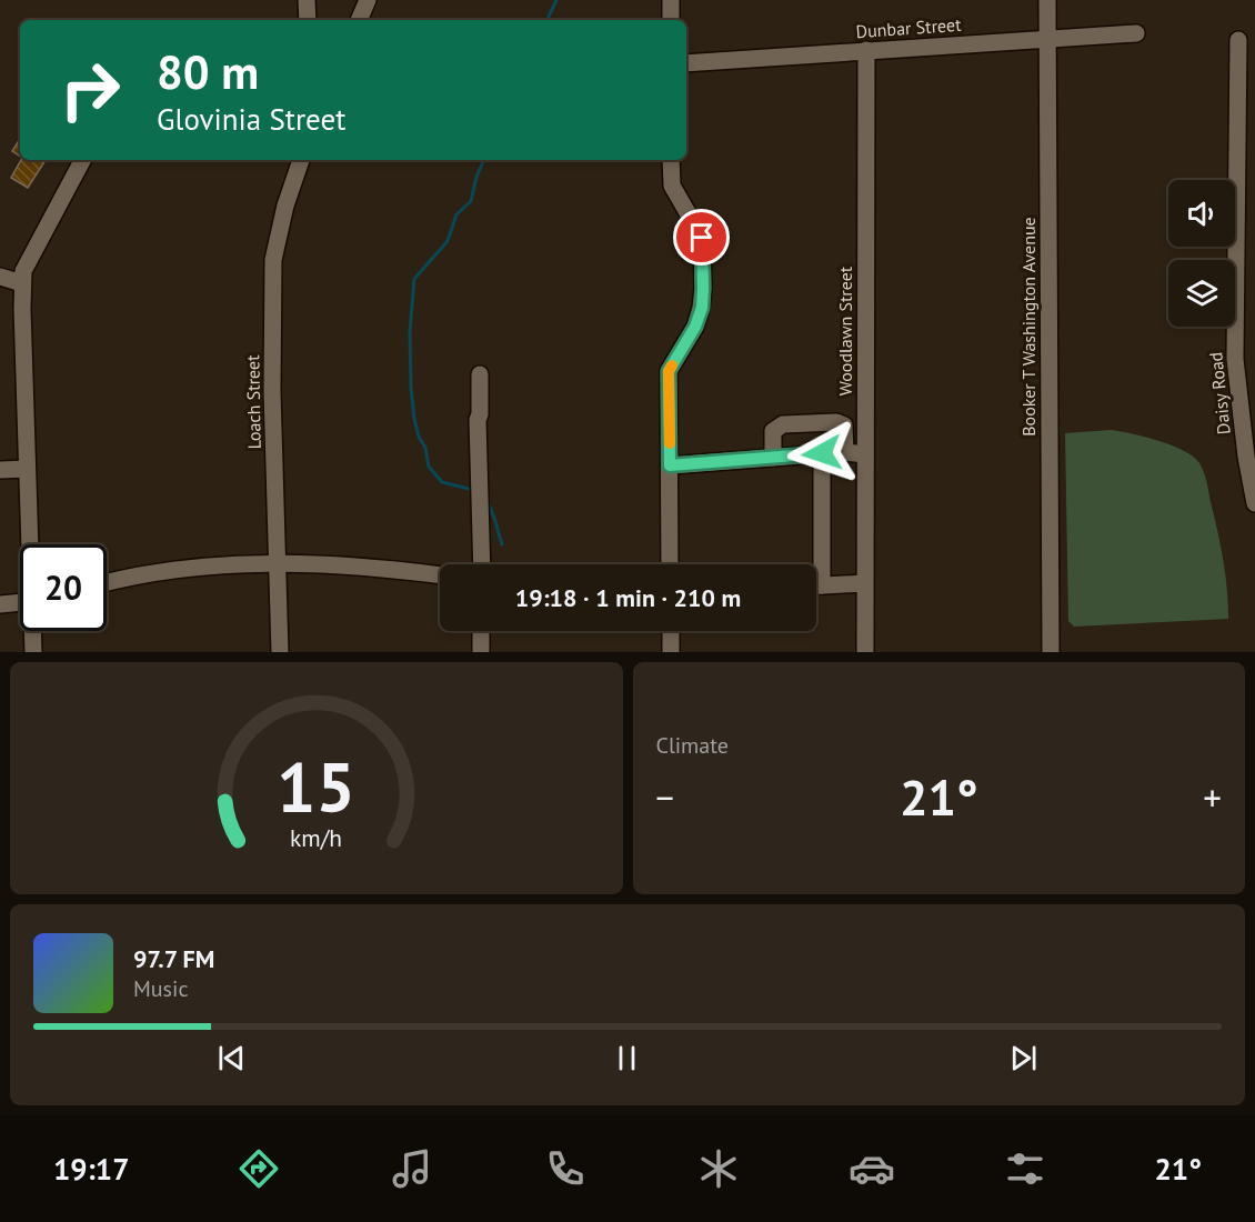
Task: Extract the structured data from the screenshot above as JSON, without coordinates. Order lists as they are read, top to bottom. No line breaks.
{"streets":{"street":["Dunbar Street","Booker T Washington Avenue","Woodlawn Street","Daisy Road","Loach Street"]},"crossings":[["Dunbar Street","Booker T Washington Avenue"],["Dunbar Street","Woodlawn Street"]],"page":{"turn":["80 m","Glovinia Street"],"limit":"20","trip":"19:18 · 1 min · 210 m","tile":"Climate","heat":["−","21°","+"],"song":["97.7 FM","Music"],"tabs":["19:17","21°"],"gauge":["15","km/h"]}}
